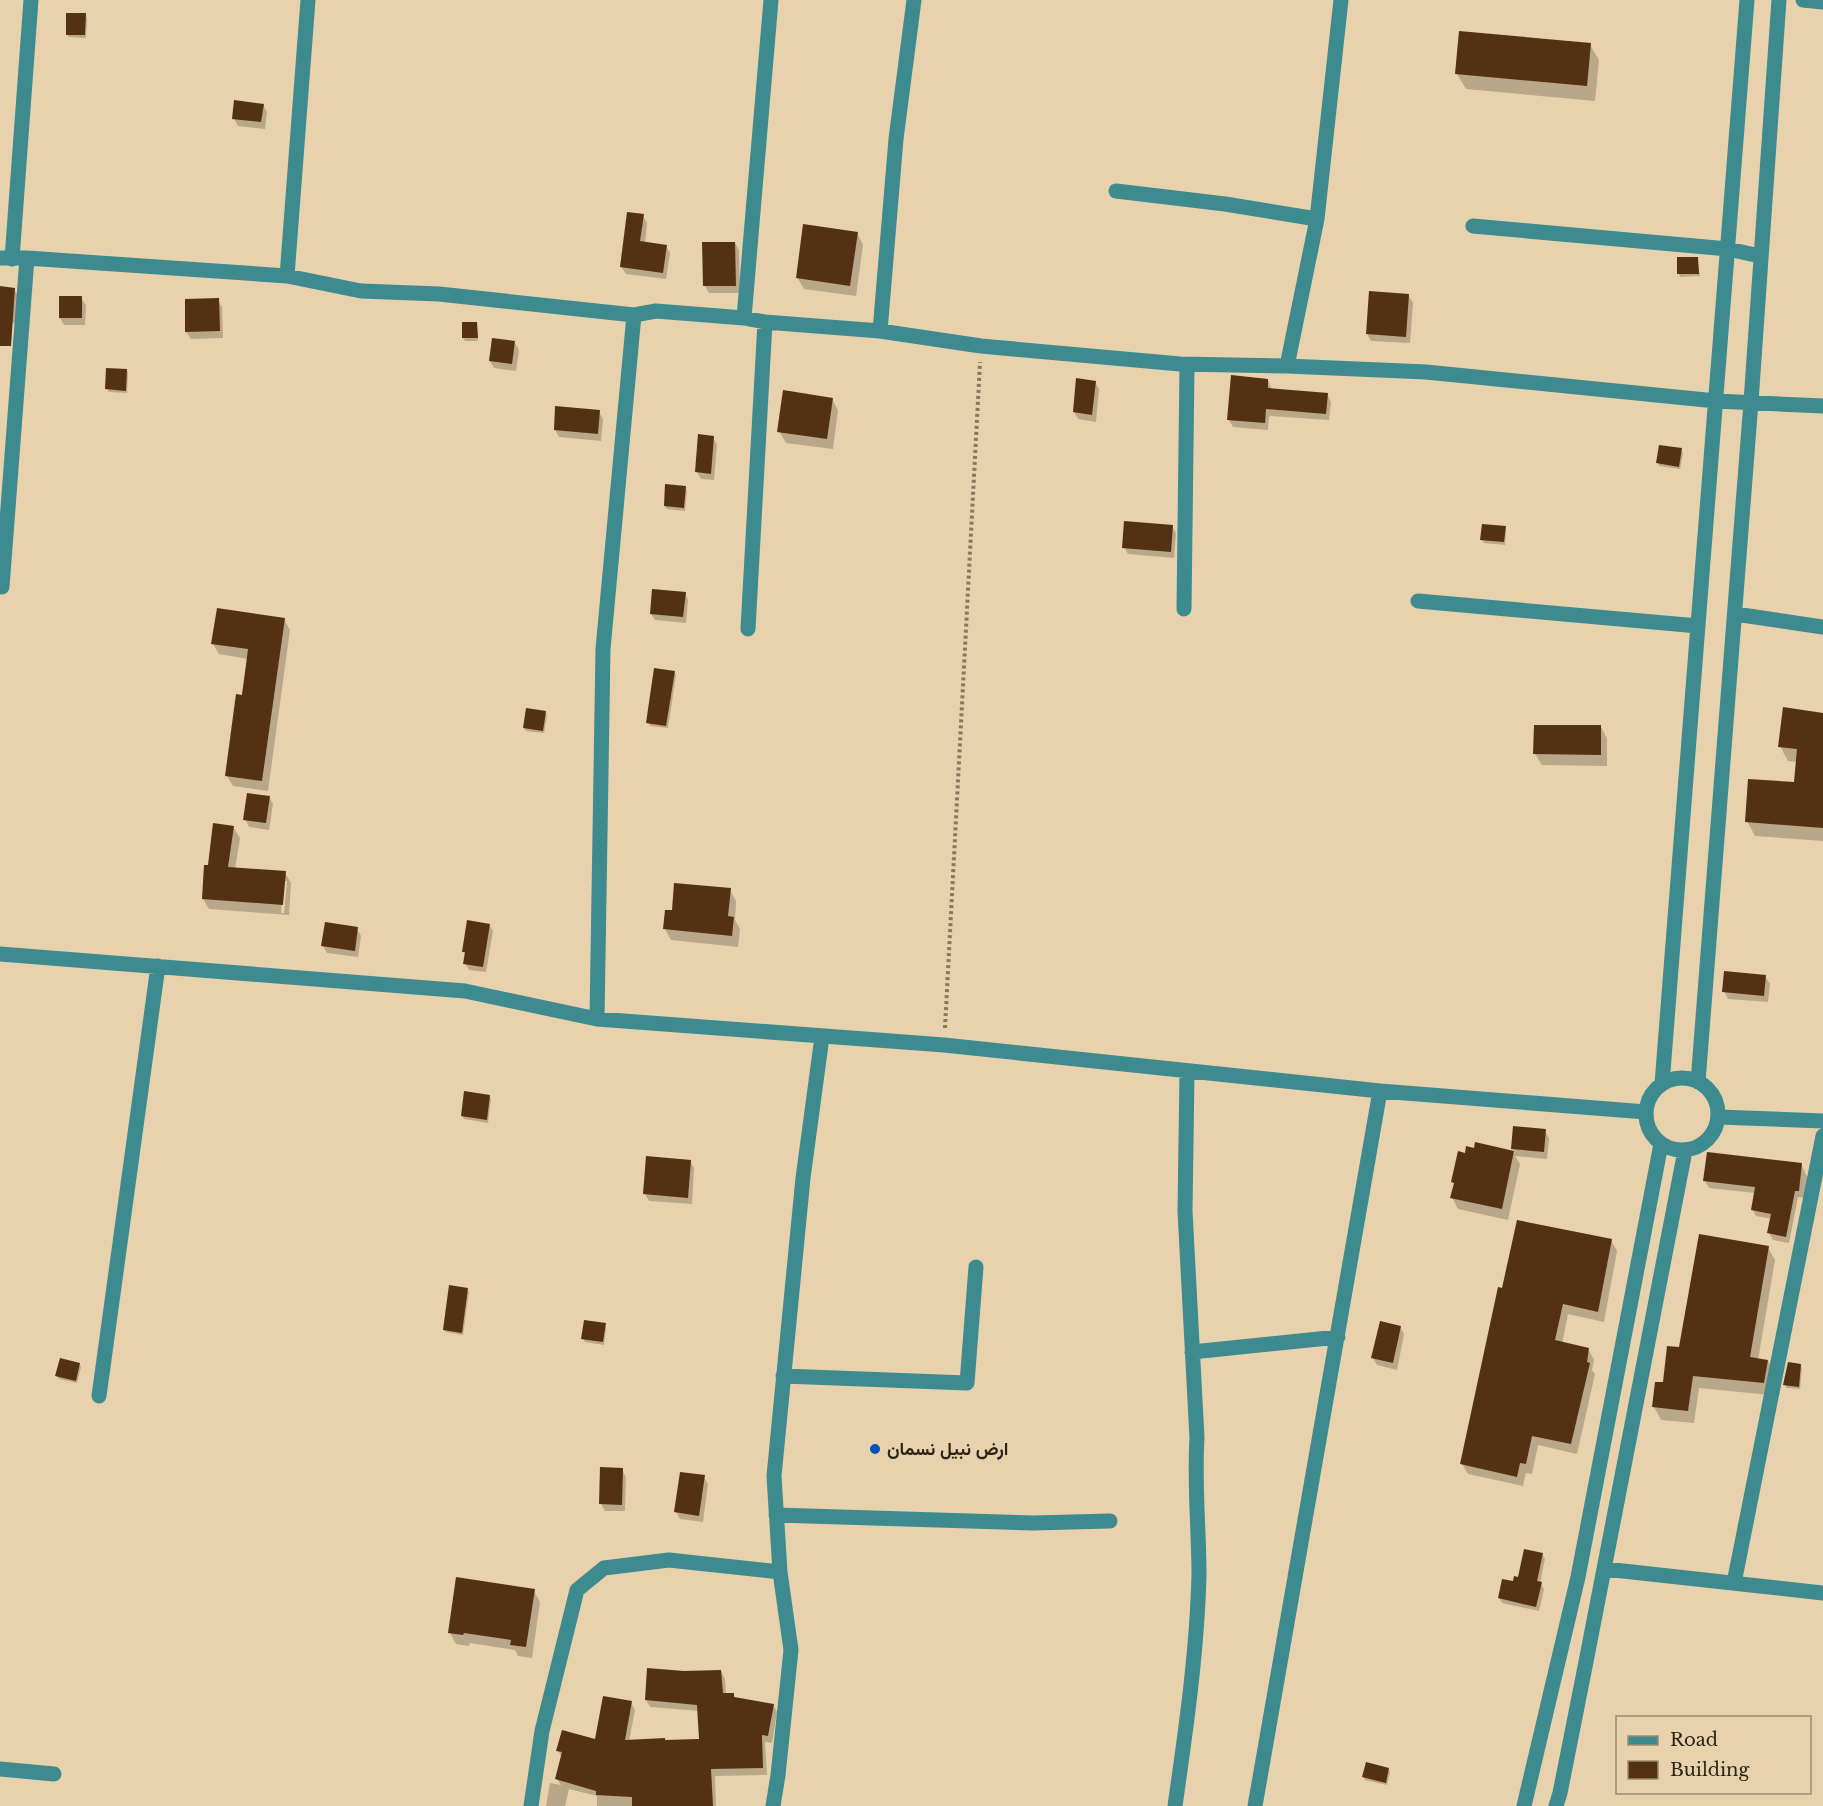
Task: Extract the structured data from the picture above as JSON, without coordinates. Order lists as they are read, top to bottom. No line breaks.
{"places":["ارض نبيل نسمان"],"legend":["Road","Building"]}
